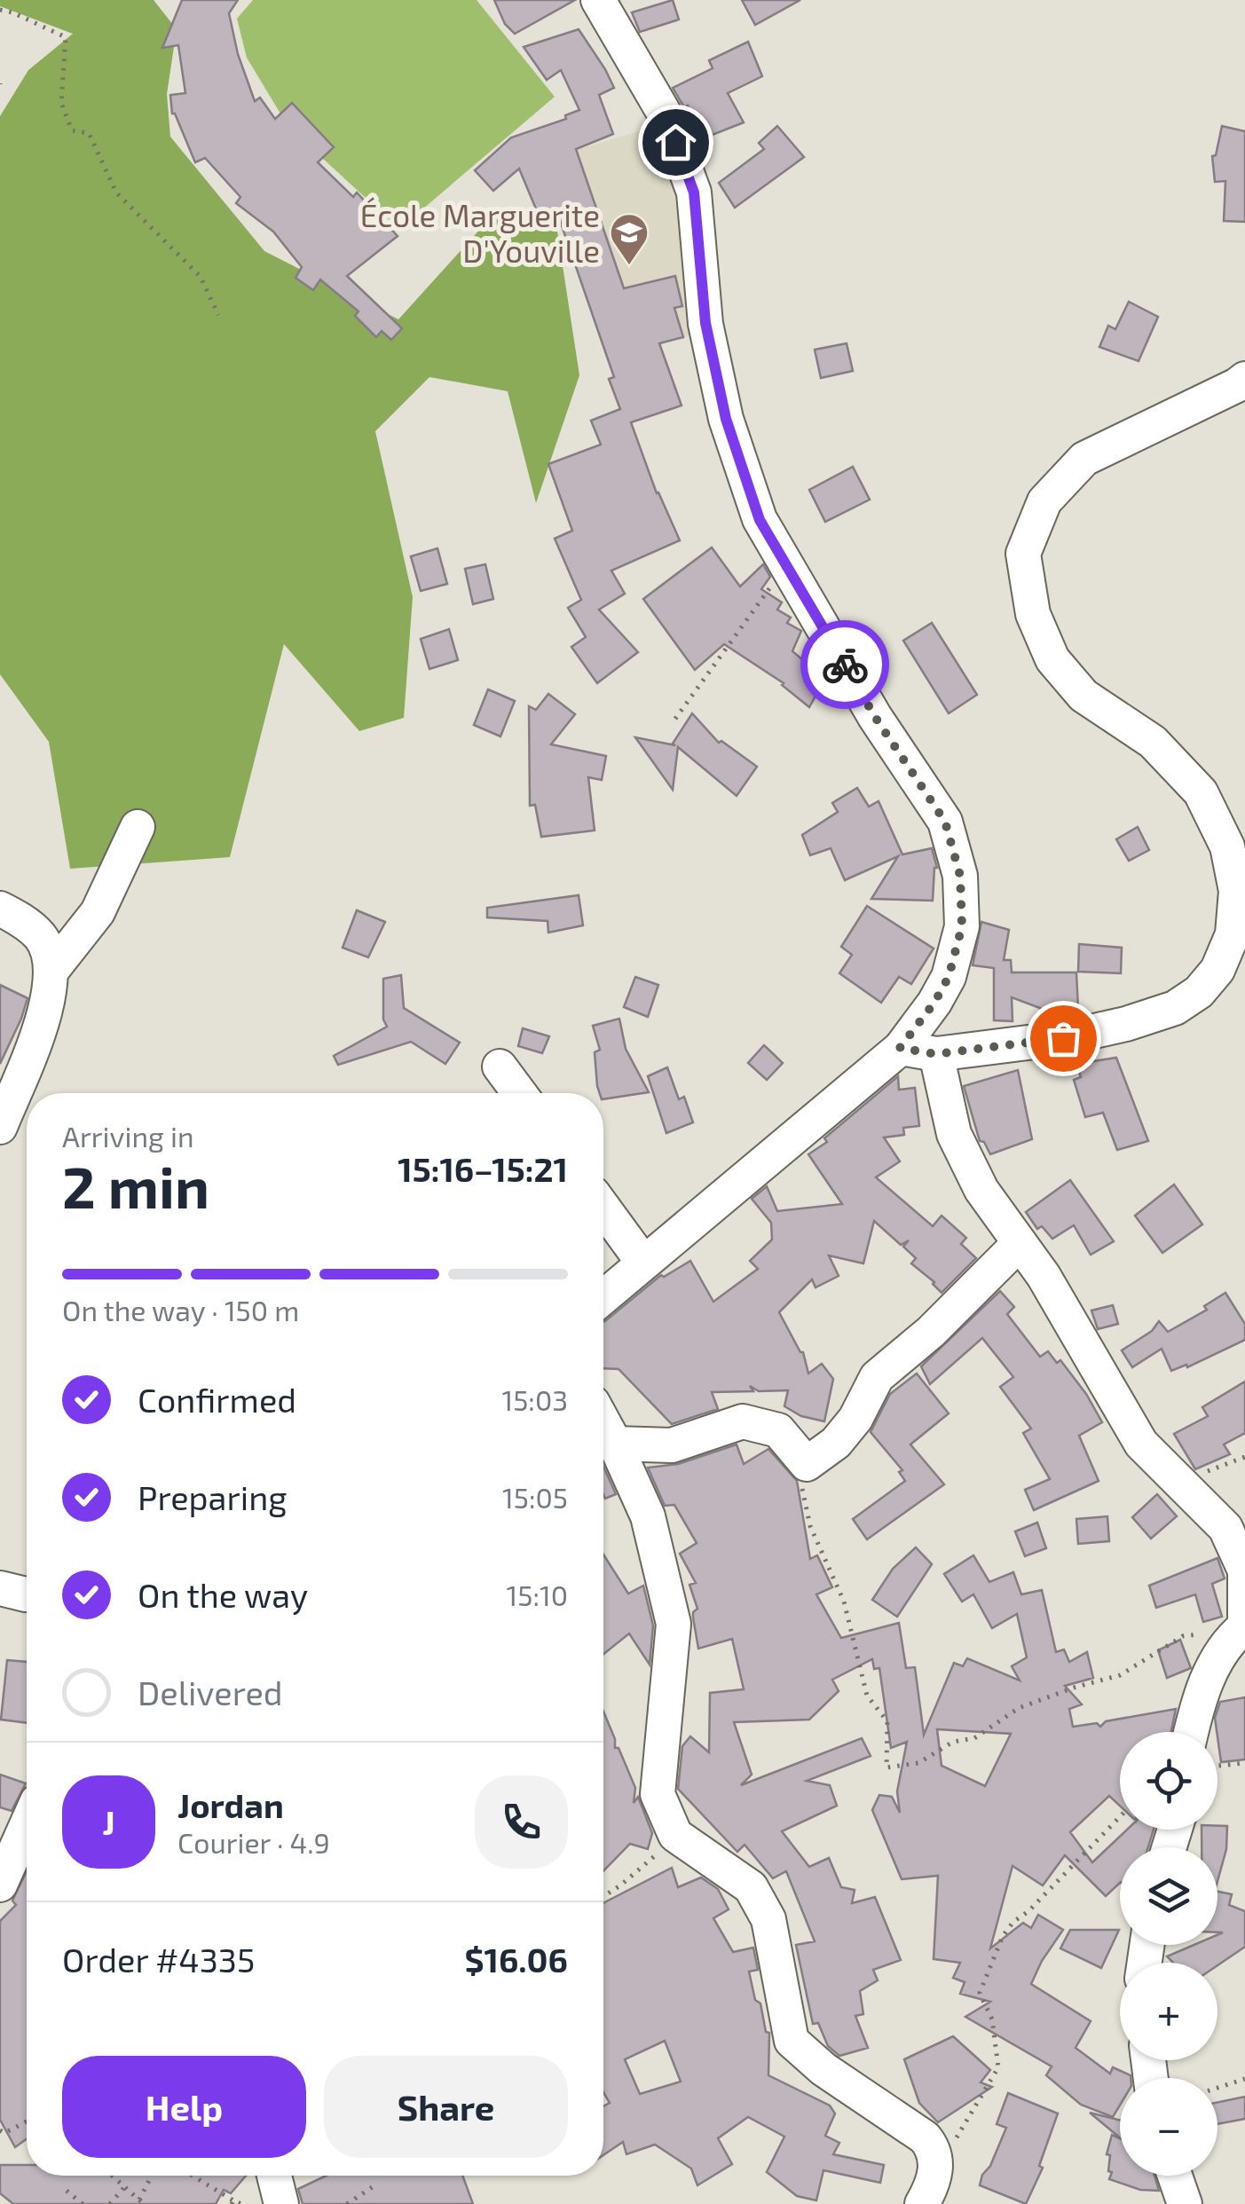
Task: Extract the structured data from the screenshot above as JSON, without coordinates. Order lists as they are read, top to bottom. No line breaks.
{"places":{"school or university":["École Marguerite D'Youville"]},"page":{"heading":["2 min","Arriving in","15:16–15:21"],"panel":["Jordan","Courier · 4.9","Order #4335","$16.06"],"bar":"On the way · 150 m","list":[["Confirmed","15:03"],["Preparing","15:05"],["On the way","15:10"],"Delivered"],"map_buttons":["+","−"],"round":"J","buttons":["Help","Share"]}}
